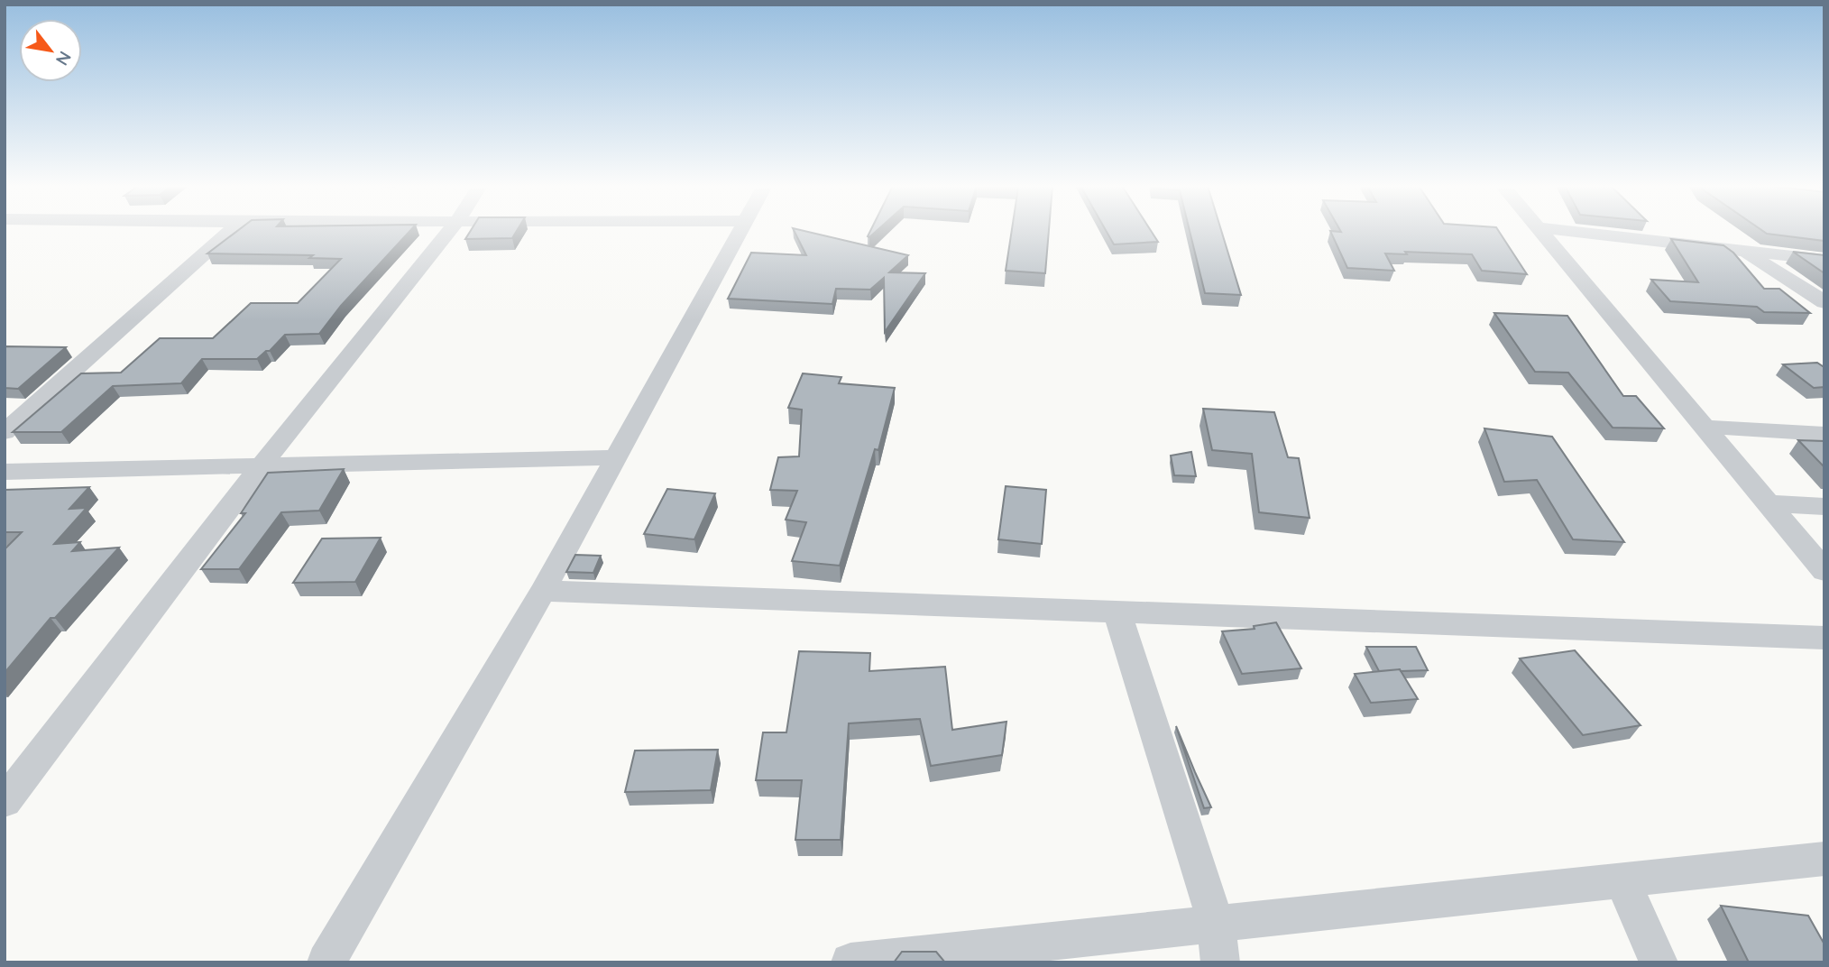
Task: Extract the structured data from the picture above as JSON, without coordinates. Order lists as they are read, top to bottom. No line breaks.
{"north":"bottom right"}
